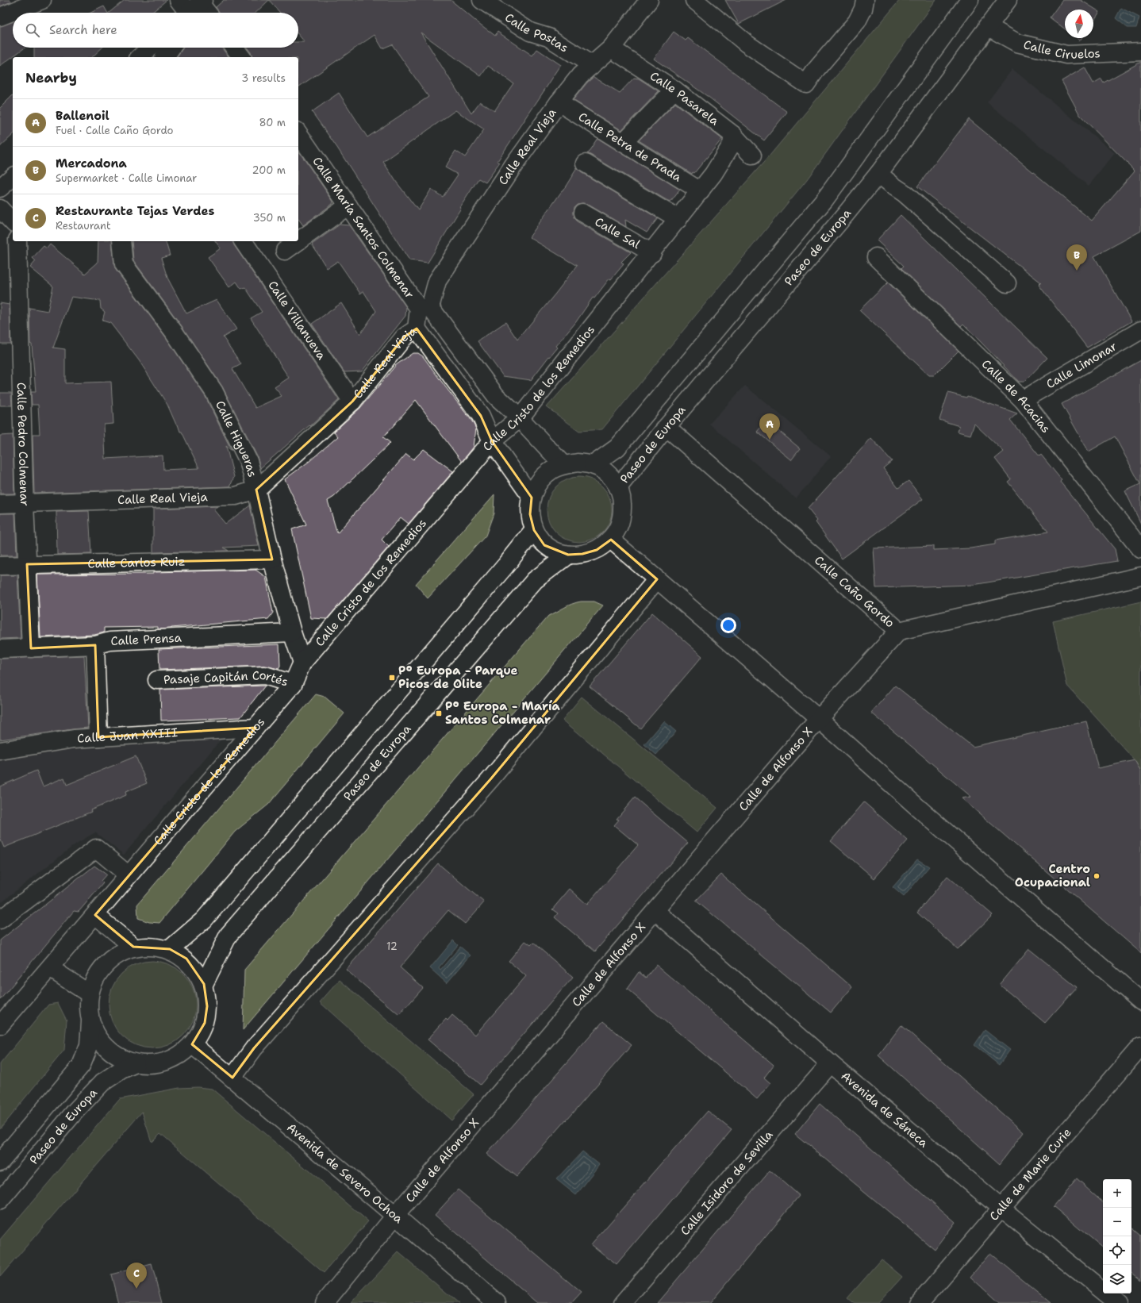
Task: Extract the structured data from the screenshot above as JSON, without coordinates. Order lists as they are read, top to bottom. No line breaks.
{"streets":{"street":["Calle Postas","Calle Ciruelos","Calle Pasarela","Calle Petra de Prada","Calle Real Vieja","Calle María Santos Colmenar","Calle Sal","Paseo de Europa","Calle Villanueva","Calle Limonar","Calle Cristo de los Remedios","Calle de Acacias","Calle Higueras","Calle Pedro Colmenar","Calle Carlos Ruiz","Calle Caño Gordo","Calle Prensa","Pasaje Capitán Cortés","Calle Juan XXIII","Calle de Alfonso X","Avenida de Séneca","Avenida de Severo Ochoa","Calle de Marie Curie","Calle Isidoro de Sevilla"]},"crossings":[["Calle Postas","Calle Real Vieja"],["Calle Ciruelos","Paseo de Europa"],["Calle Pasarela","Calle Real Vieja"],["Calle Pasarela","Calle Cristo de los Remedios"],["Calle Petra de Prada","Calle Real Vieja"],["Calle Petra de Prada","Calle Cristo de los Remedios"],["Calle Real Vieja","Calle María Santos Colmenar"],["Calle Real Vieja","Calle Villanueva"],["Calle Real Vieja","Calle Higueras"],["Calle Real Vieja","Calle Pedro Colmenar"],["Calle María Santos Colmenar","Paseo de Europa"],["Calle María Santos Colmenar","Calle Cristo de los Remedios"],["Calle Sal","Calle Cristo de los Remedios"],["Paseo de Europa","Calle Caño Gordo"],["Calle Limonar","Calle de Acacias"],["Calle Cristo de los Remedios","Calle Higueras"],["Calle Cristo de los Remedios","Pasaje Capitán Cortés"],["Calle Cristo de los Remedios","Calle Juan XXIII"],["Calle Higueras","Calle Carlos Ruiz"],["Calle Higueras","Calle Prensa"],["Calle Pedro Colmenar","Calle Carlos Ruiz"],["Calle Pedro Colmenar","Calle Prensa"],["Calle Caño Gordo","Calle de Alfonso X"],["Calle de Alfonso X","Avenida de Séneca"],["Calle de Alfonso X","Avenida de Severo Ochoa"],["Avenida de Séneca","Calle de Marie Curie"],["Avenida de Séneca","Calle Isidoro de Sevilla"]],"places":{"transit":["Pº Europa - Parque Picos de Olite","Pº Europa - María Santos Colmenar"],"other":["Centro Ocupacional"]},"house_numbers":["12"],"north":"top","page":{"search":"Search here","heading":["Nearby","3 results"],"list":[{"mark":"A","name":"Ballenoil","note":"Fuel · Calle Caño Gordo","value":"80 m"},{"mark":"B","name":"Mercadona","note":"Supermarket · Calle Limonar","value":"200 m"},{"mark":"C","name":"Restaurante Tejas Verdes","note":"Restaurant","value":"350 m"}],"pins":["B","A","C"],"map_buttons":["+","−"]}}
